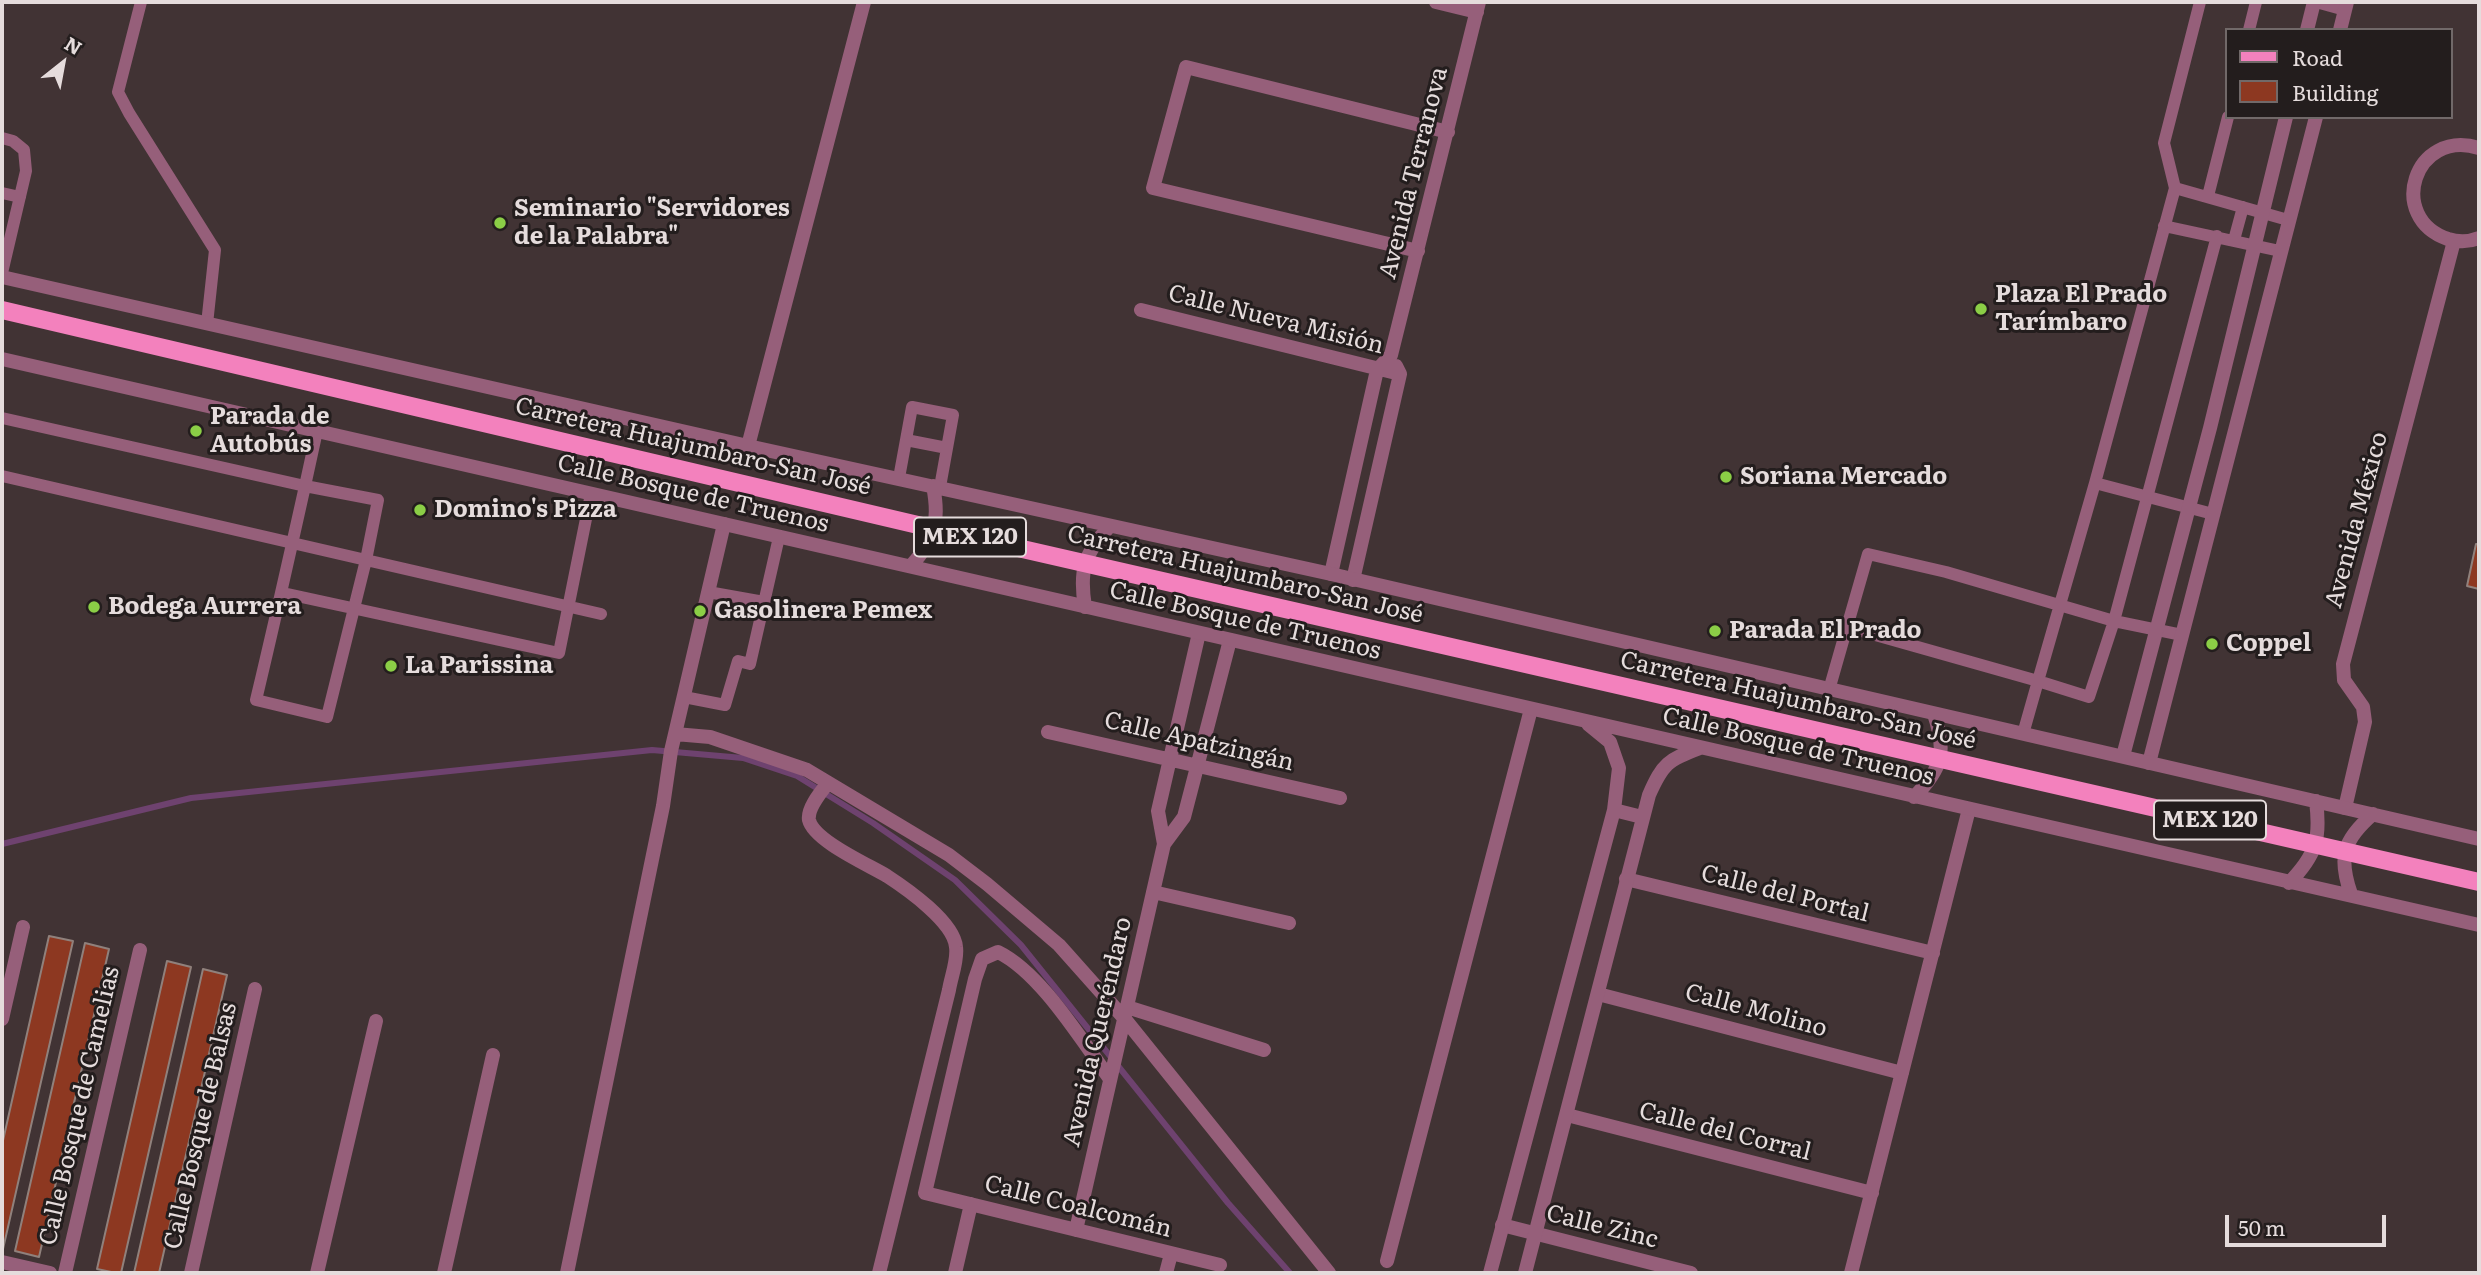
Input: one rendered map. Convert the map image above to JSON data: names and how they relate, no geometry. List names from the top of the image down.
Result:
{
  "streets": {
    "main road": ["Carretera Huajumbaro-San José", "MEX 120"],
    "street": [
      "Avenida Terranova",
      "Calle Nueva Misión",
      "Calle Bosque de Truenos",
      "Avenida México",
      "Calle Apatzingán",
      "Calle del Portal",
      "Calle Molino",
      "Avenida Queréndaro",
      "Calle Bosque de Camelias",
      "Calle Bosque de Balsas",
      "Calle del Corral",
      "Calle Coalcomán",
      "Calle Zinc"
    ]
  },
  "crossings": [
    ["Avenida Terranova", "Calle Nueva Misión"],
    ["Calle Bosque de Truenos", "Avenida Queréndaro"],
    ["Calle Apatzingán", "Avenida Queréndaro"],
    ["Avenida Queréndaro", "Calle Coalcomán"]
  ],
  "places": [
    "Seminario \"Servidores de la Palabra\"",
    "Plaza El Prado Tarímbaro",
    "Parada de Autobús",
    "Soriana Mercado",
    "Domino's Pizza",
    "Bodega Aurrera",
    "Gasolinera Pemex",
    "Parada El Prado",
    "Coppel",
    "La Parissina"
  ],
  "legend": ["Road", "Building"],
  "scale_bar": "50 m",
  "north": "top right"
}
